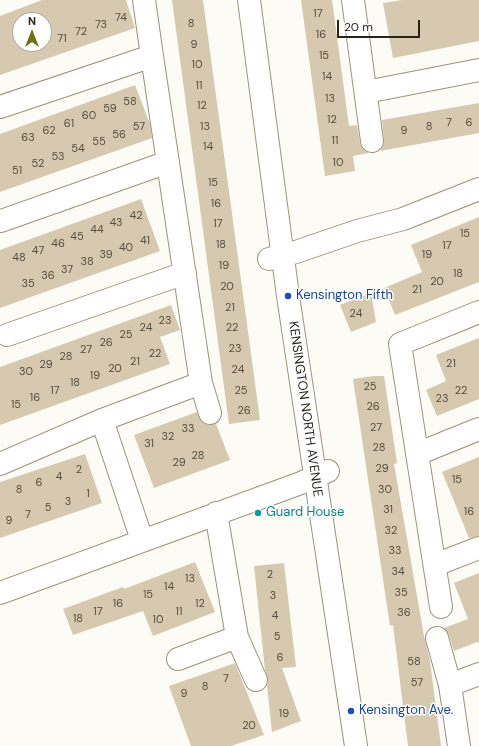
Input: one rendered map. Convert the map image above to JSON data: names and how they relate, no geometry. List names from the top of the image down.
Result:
{
  "streets": {
    "street": ["KENSINGTON NORTH AVENUE"]
  },
  "places": ["Kensington Fifth", "Guard House", "Kensington Ave."],
  "house_numbers": [
    "17",
    "74",
    "8",
    "73",
    "72",
    "16",
    "71",
    "9",
    "15",
    "10",
    "14",
    "11",
    "13",
    "58",
    "12",
    "59",
    "60",
    "12",
    "7",
    "6",
    "61",
    "57",
    "13",
    "8",
    "62",
    "9",
    "56",
    "63",
    "11",
    "55",
    "14",
    "54",
    "53",
    "10",
    "52",
    "51",
    "15",
    "16",
    "42",
    "43",
    "17",
    "44",
    "15",
    "45",
    "41",
    "46",
    "18",
    "17",
    "40",
    "47",
    "39",
    "19",
    "48",
    "38",
    "19",
    "37",
    "18",
    "36",
    "20",
    "35",
    "20",
    "21",
    "21",
    "24",
    "23",
    "24",
    "22",
    "25",
    "26",
    "23",
    "27",
    "22",
    "28",
    "21",
    "21",
    "29",
    "20",
    "24",
    "30",
    "19",
    "18",
    "25",
    "17",
    "25",
    "22",
    "16",
    "23",
    "15",
    "26",
    "26",
    "27",
    "33",
    "32",
    "31",
    "28",
    "28",
    "29",
    "29",
    "2",
    "4",
    "15",
    "6",
    "8",
    "30",
    "1",
    "3",
    "5",
    "31",
    "16",
    "7",
    "9",
    "32",
    "33",
    "34",
    "2",
    "13",
    "14",
    "35",
    "15",
    "3",
    "16",
    "12",
    "17",
    "11",
    "36",
    "4",
    "18",
    "10",
    "5",
    "6",
    "58",
    "7",
    "57",
    "8",
    "9",
    "19",
    "20"
  ],
  "scale_bar": "20 m",
  "north": "top"
}
